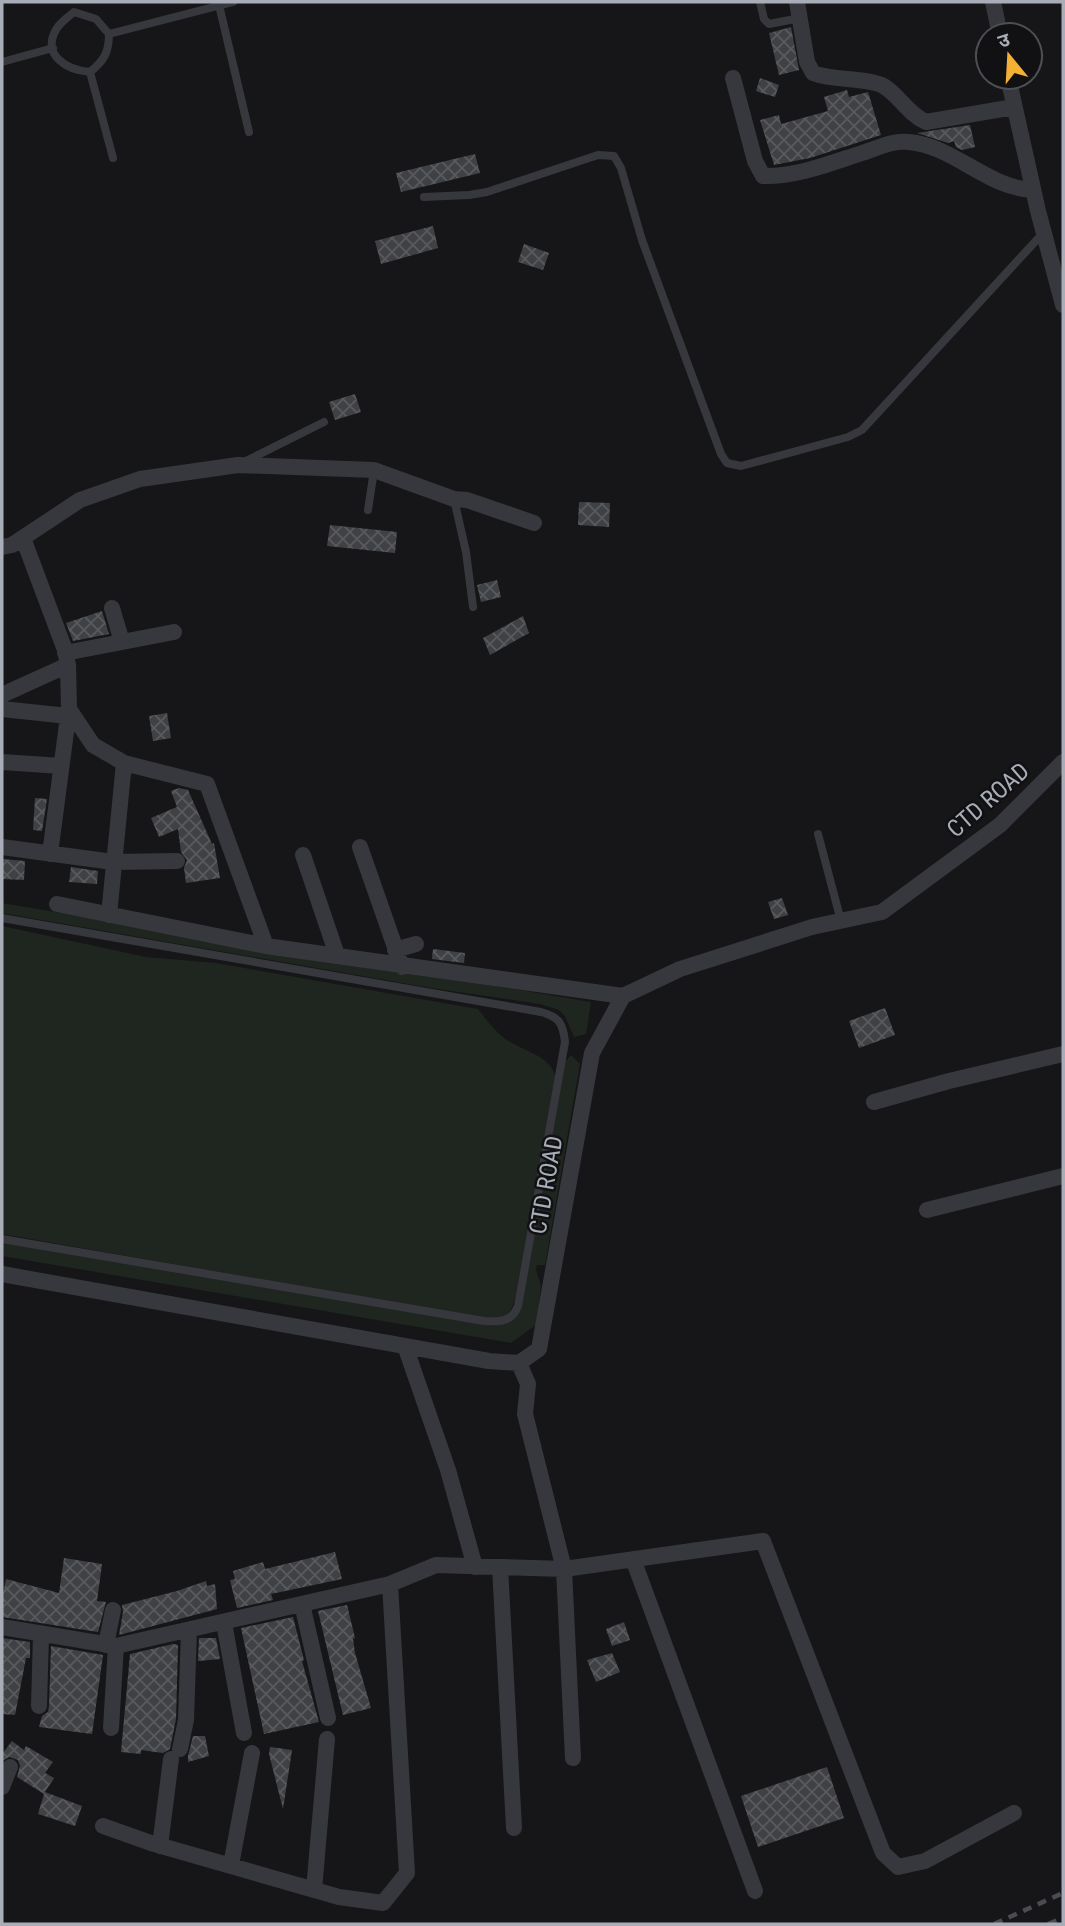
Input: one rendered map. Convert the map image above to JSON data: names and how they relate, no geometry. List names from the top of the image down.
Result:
{
  "streets": {
    "street": ["CTD ROAD"]
  },
  "north": "top"
}
